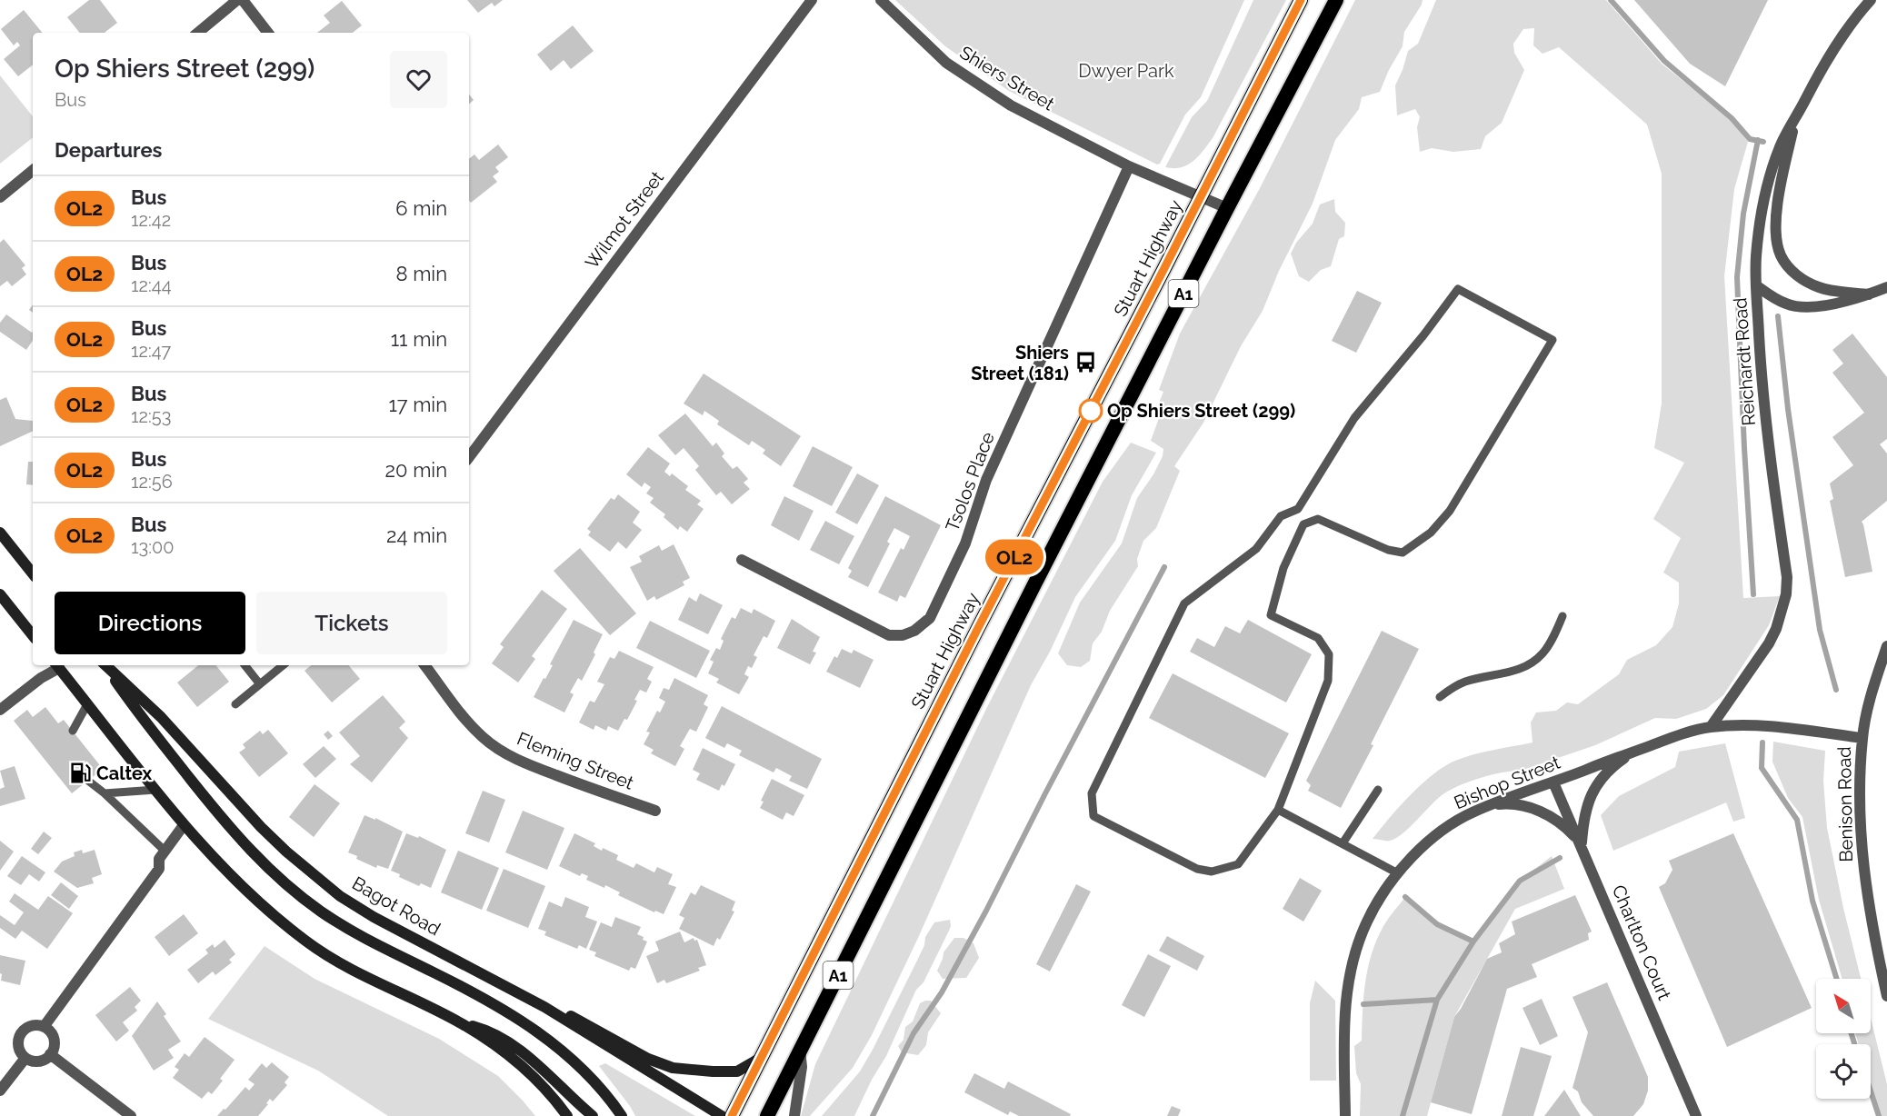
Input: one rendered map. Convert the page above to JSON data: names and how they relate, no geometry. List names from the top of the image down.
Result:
{
  "streets": {
    "highway": ["Stuart Highway", "A1"],
    "main road": ["Bagot Road"],
    "street": [
      "Shiers Street",
      "Wilmot Street",
      "Reichardt Road",
      "Tsolos Place",
      "Fleming Street",
      "Bishop Street",
      "Benison Road",
      "Charlton Court"
    ]
  },
  "crossings": [
    ["Shiers Street", "Stuart Highway"],
    ["Shiers Street", "A1"],
    ["Shiers Street", "Tsolos Place"],
    ["Reichardt Road", "Bishop Street"],
    ["Bishop Street", "Benison Road"],
    ["Bishop Street", "Charlton Court"]
  ],
  "parks": ["Dwyer Park"],
  "places": {
    "bus stop": ["Shiers Street (181)"],
    "other": ["Op Shiers Street (299)"],
    "fuel station": ["Caltex"]
  },
  "lines": ["bus line OL2"],
  "north": "top left",
  "page": {
    "on_map": "OL2",
    "heading": [
      ["Op Shiers Street (299)", "Bus"],
      "Departures"
    ],
    "list": [
      {
        "mark": "OL2",
        "name": "Bus",
        "note": "12:42",
        "value": "6 min"
      },
      {
        "mark": "OL2",
        "name": "Bus",
        "note": "12:44",
        "value": "8 min"
      },
      {
        "mark": "OL2",
        "name": "Bus",
        "note": "12:47",
        "value": "11 min"
      },
      {
        "mark": "OL2",
        "name": "Bus",
        "note": "12:53",
        "value": "17 min"
      },
      {
        "mark": "OL2",
        "name": "Bus",
        "note": "12:56",
        "value": "20 min"
      },
      {
        "mark": "OL2",
        "name": "Bus",
        "note": "13:00",
        "value": "24 min"
      }
    ],
    "buttons": ["Directions", "Tickets"]
  }
}
